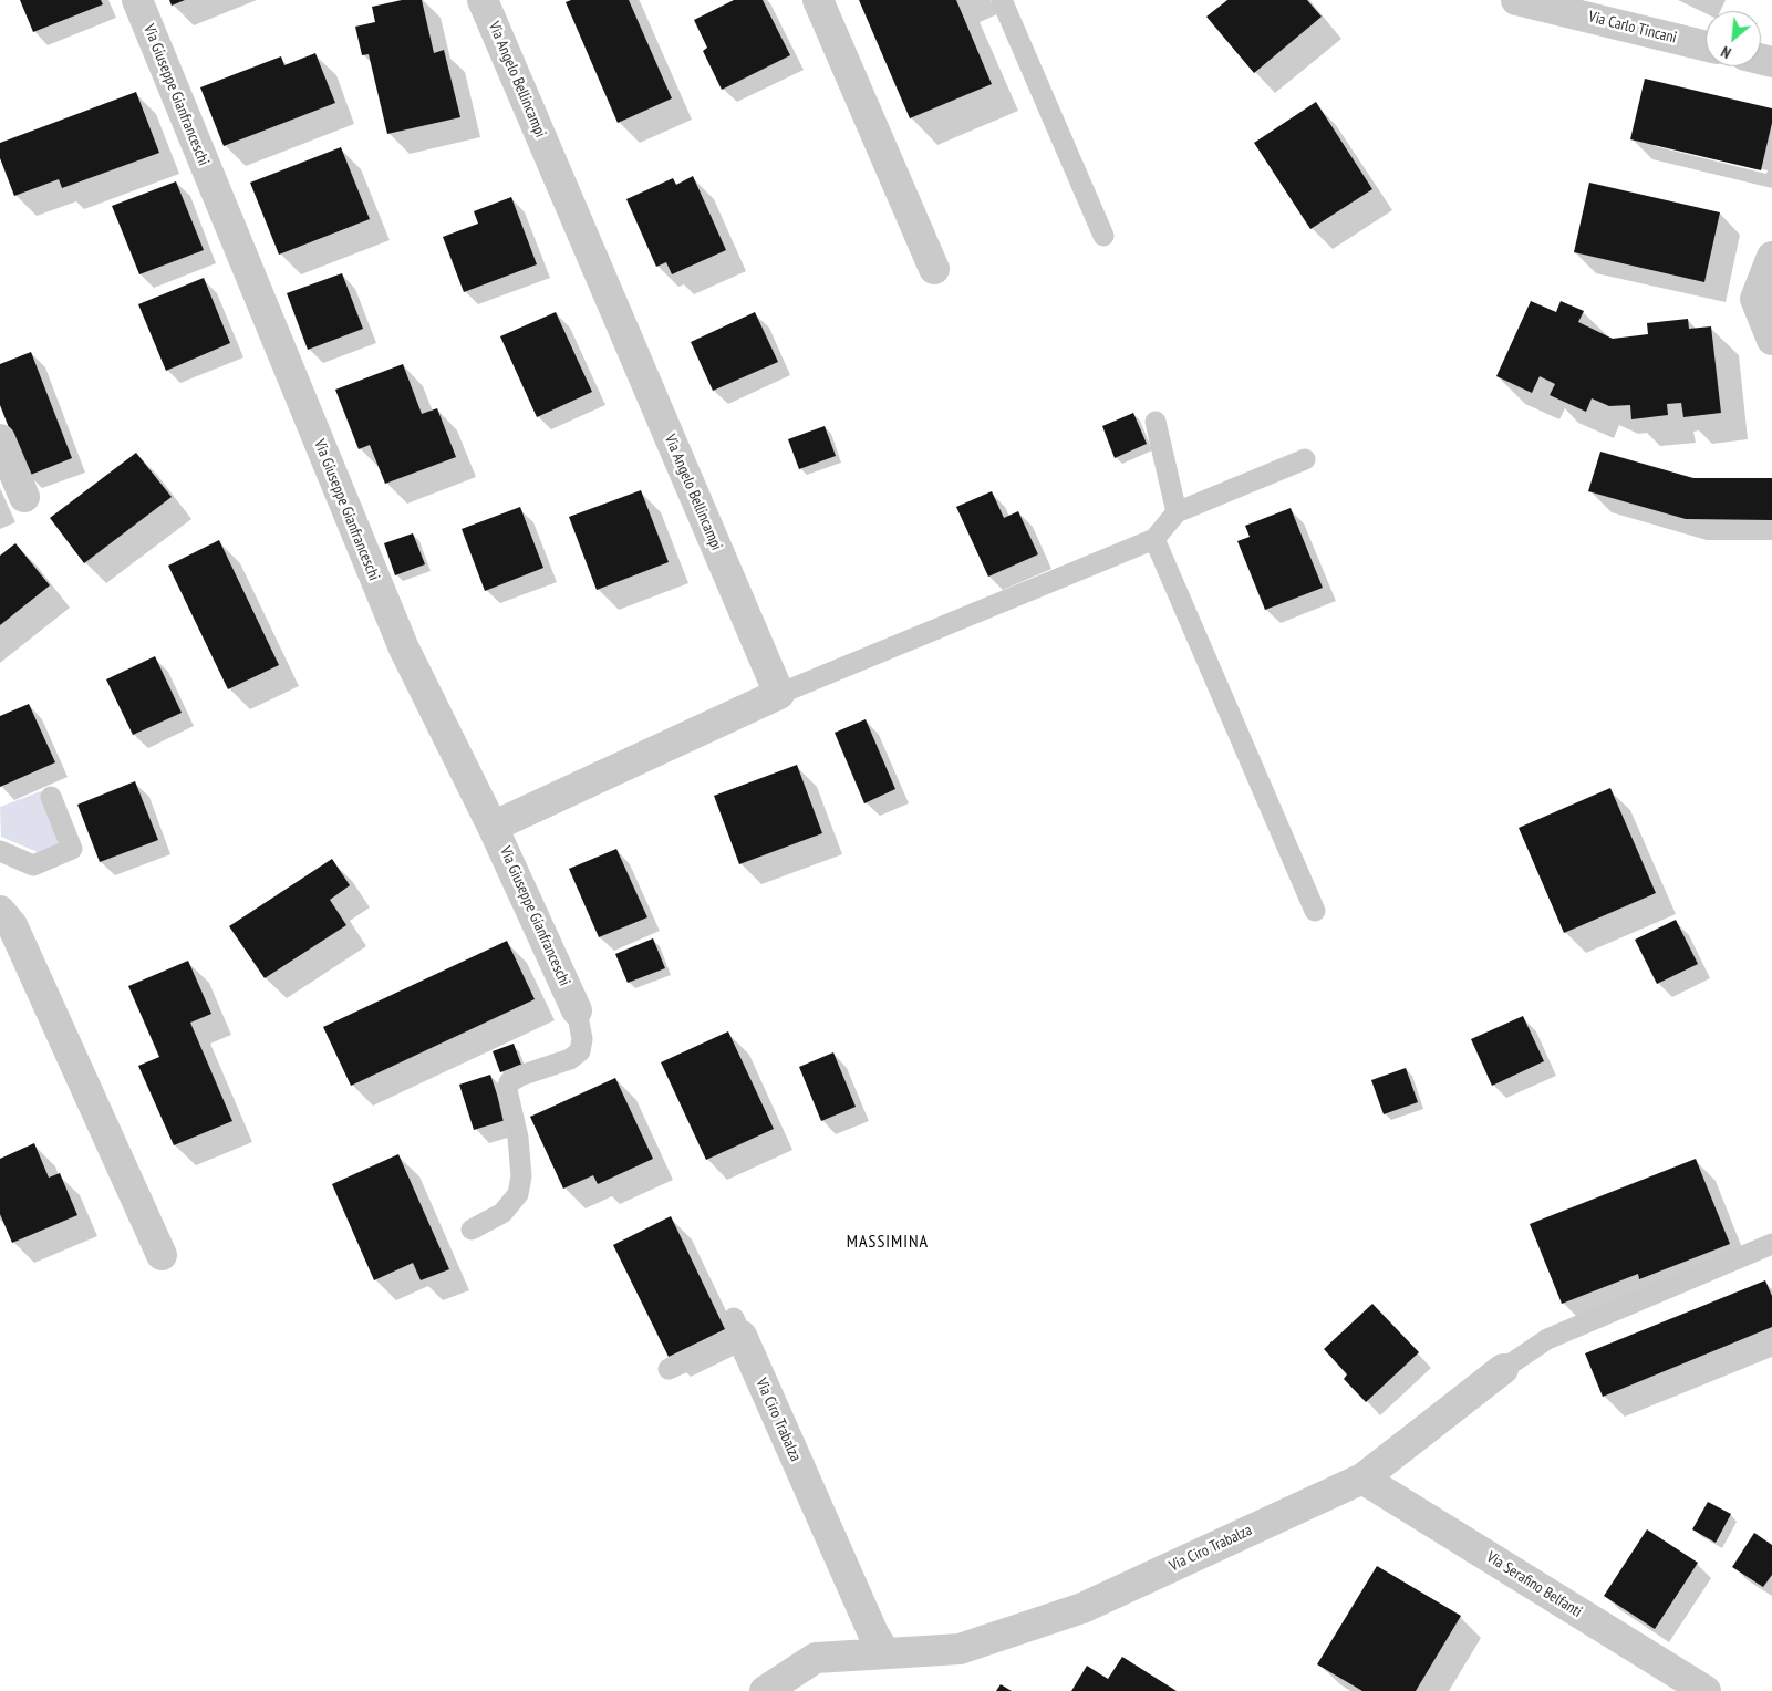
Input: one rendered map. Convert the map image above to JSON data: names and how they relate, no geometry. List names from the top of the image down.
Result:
{
  "streets": {
    "street": [
      "Via Carlo Tincani",
      "Via Angelo Bellincampi",
      "Via Giuseppe Gianfranceschi",
      "Via Ciro Trabalza",
      "Via Serafino Belfanti"
    ]
  },
  "crossings": [
    ["Via Ciro Trabalza", "Via Serafino Belfanti"]
  ],
  "districts": ["MASSIMINA"],
  "north": "bottom left"
}
